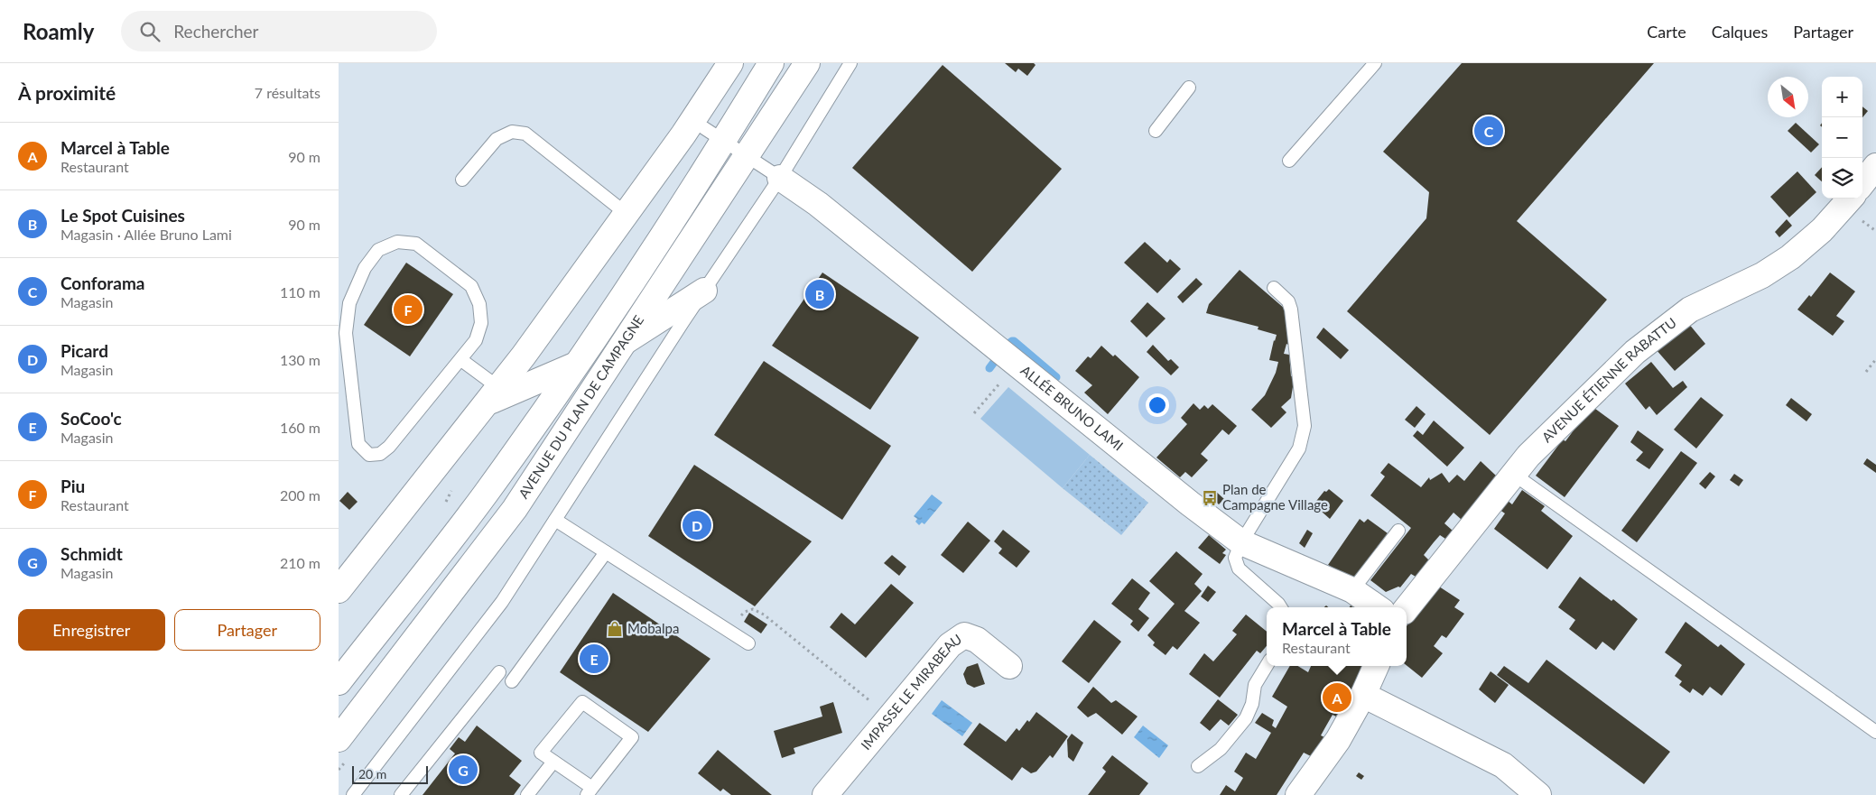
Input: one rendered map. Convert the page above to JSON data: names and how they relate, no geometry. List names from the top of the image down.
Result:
{
  "streets": {
    "street": [
      "AVENUE ÉTIENNE RABATTU",
      "AVENUE DU PLAN DE CAMPAGNE",
      "ALLÉE BRUNO LAMI",
      "IMPASSE LE MIRABEAU"
    ]
  },
  "places": {
    "bus stop": ["Plan de Campagne Village"],
    "shop": ["Mobalpa"]
  },
  "scale_bar": "20 m",
  "north": "bottom right",
  "page": {
    "header": "Roamly",
    "search": "Rechercher",
    "nav": ["Carte", "Calques", "Partager"],
    "heading": ["À proximité", "7 résultats"],
    "map_buttons": ["+", "−"],
    "pins": [
      "C",
      "B",
      "F",
      "D",
      "E",
      "A",
      "G"
    ],
    "list": [
      {
        "mark": "A",
        "name": "Marcel à Table",
        "note": "Restaurant",
        "value": "90 m"
      },
      {
        "mark": "B",
        "name": "Le Spot Cuisines",
        "note": "Magasin · Allée Bruno Lami",
        "value": "90 m"
      },
      {
        "mark": "C",
        "name": "Conforama",
        "note": "Magasin",
        "value": "110 m"
      },
      {
        "mark": "D",
        "name": "Picard",
        "note": "Magasin",
        "value": "130 m"
      },
      {
        "mark": "E",
        "name": "SoCoo'c",
        "note": "Magasin",
        "value": "160 m"
      },
      {
        "mark": "F",
        "name": "Piu",
        "note": "Restaurant",
        "value": "200 m"
      },
      {
        "mark": "G",
        "name": "Schmidt",
        "note": "Magasin",
        "value": "210 m"
      }
    ],
    "buttons": ["Enregistrer", "Partager"],
    "popup": ["Marcel à Table", "Restaurant"],
    "scale": "20 m"
  }
}
